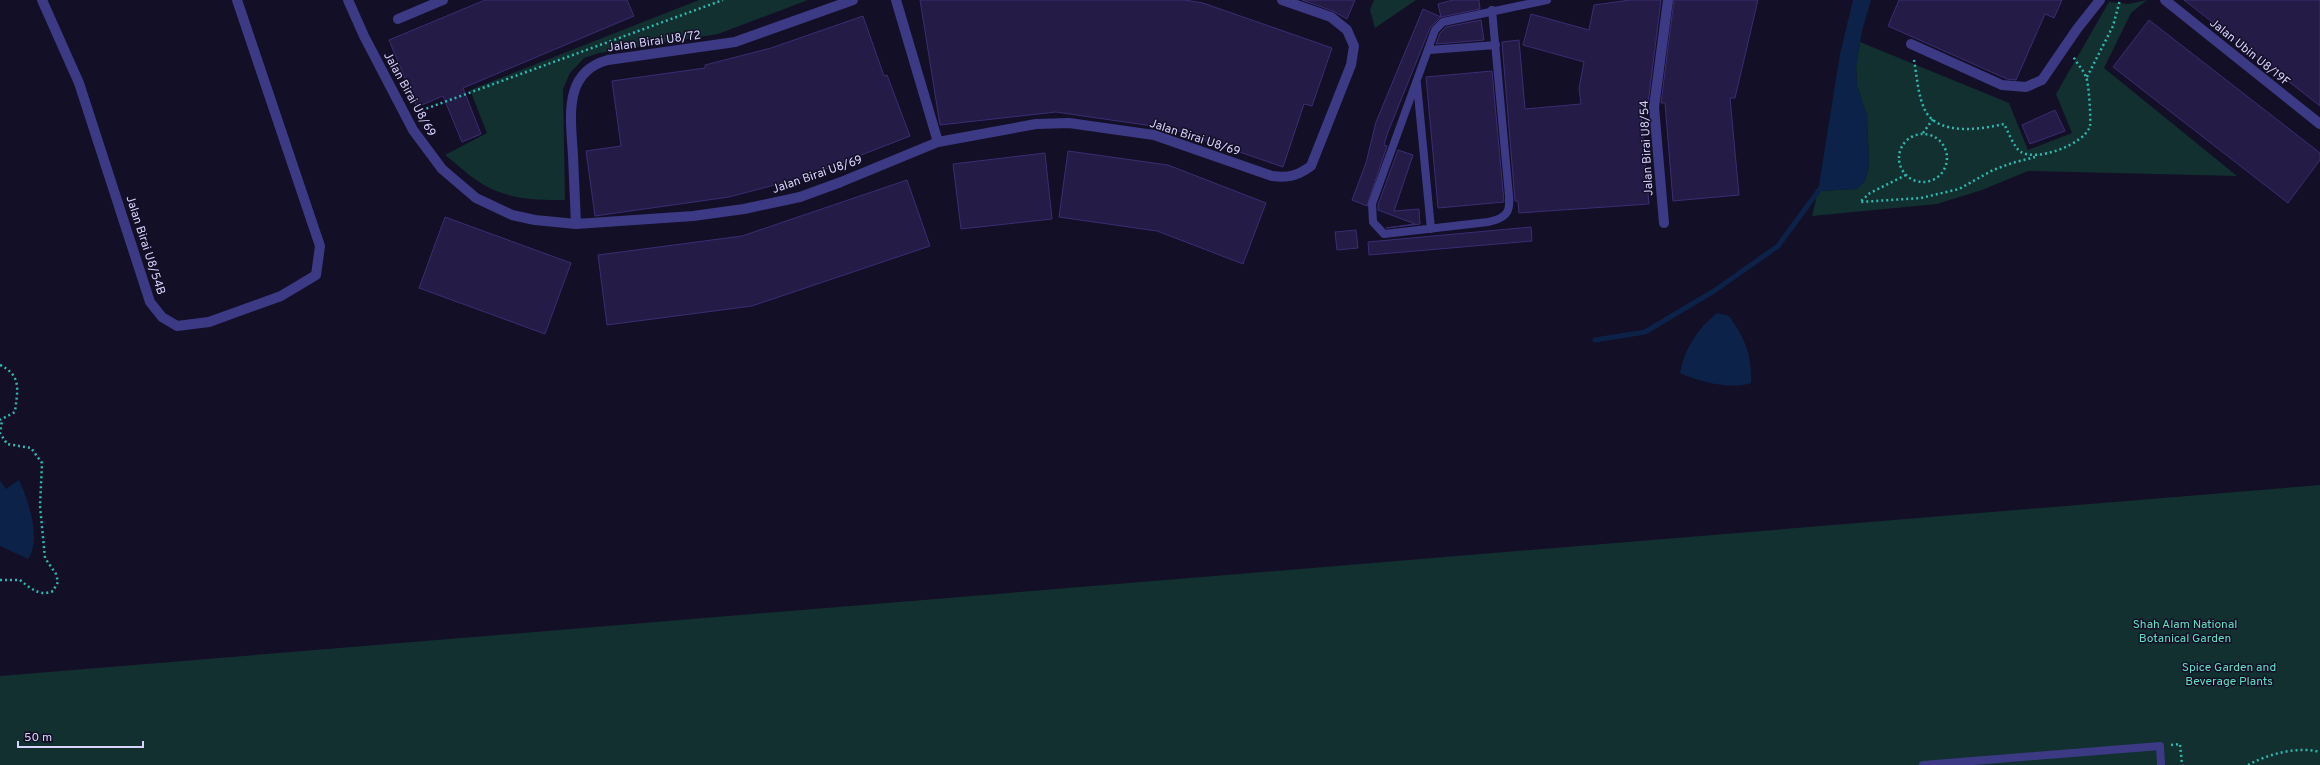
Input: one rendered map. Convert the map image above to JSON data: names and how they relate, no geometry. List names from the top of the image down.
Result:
{
  "streets": {
    "street": [
      "Jalan Birai U8/72",
      "Jalan Ubin U8/19F",
      "Jalan Birai U8/69",
      "Jalan Birai U8/54",
      "Jalan Birai U8/54B"
    ]
  },
  "crossings": [
    ["Jalan Birai U8/72", "Jalan Birai U8/69"]
  ],
  "parks": ["Shah Alam National Botanical Garden", "Spice Garden and Beverage Plants"],
  "scale_bar": "50 m"
}
